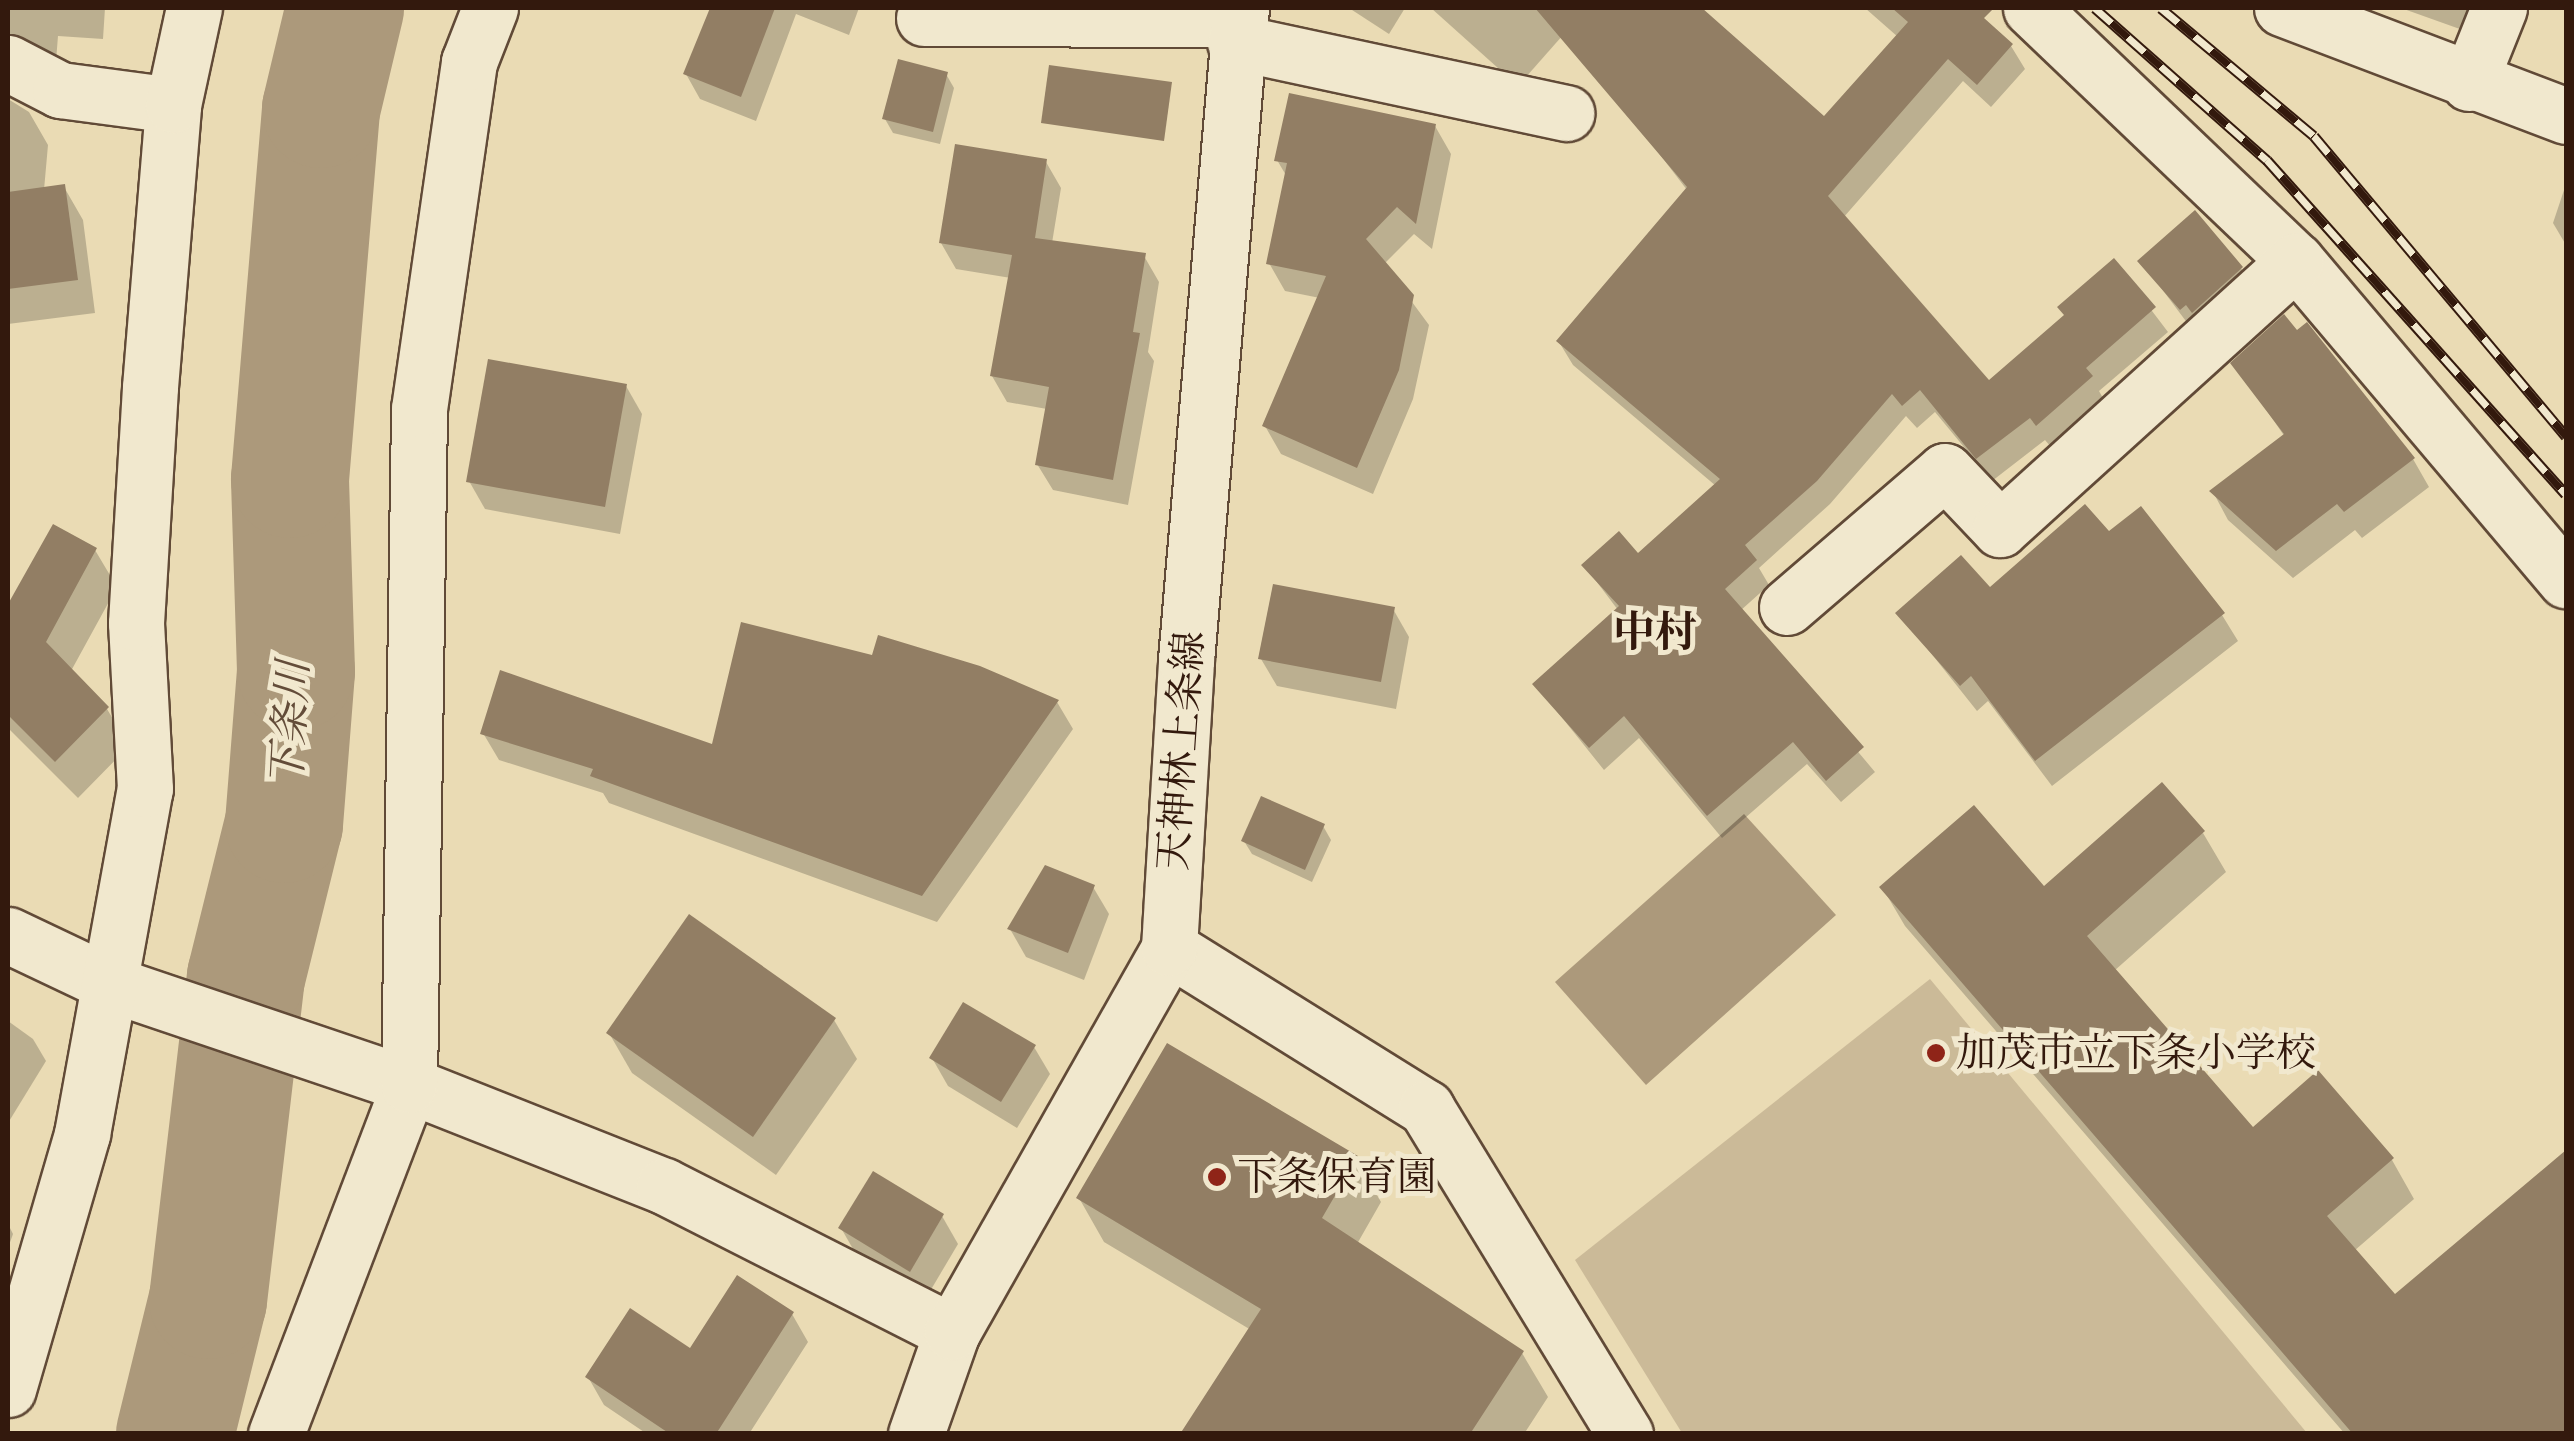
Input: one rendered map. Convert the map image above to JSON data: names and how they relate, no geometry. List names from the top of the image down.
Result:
{
  "streets": {
    "street": ["天神林上条線"]
  },
  "districts": ["中村"],
  "water": ["下条川"],
  "places": ["加茂市立下条小学校", "下条保育園"]
}
